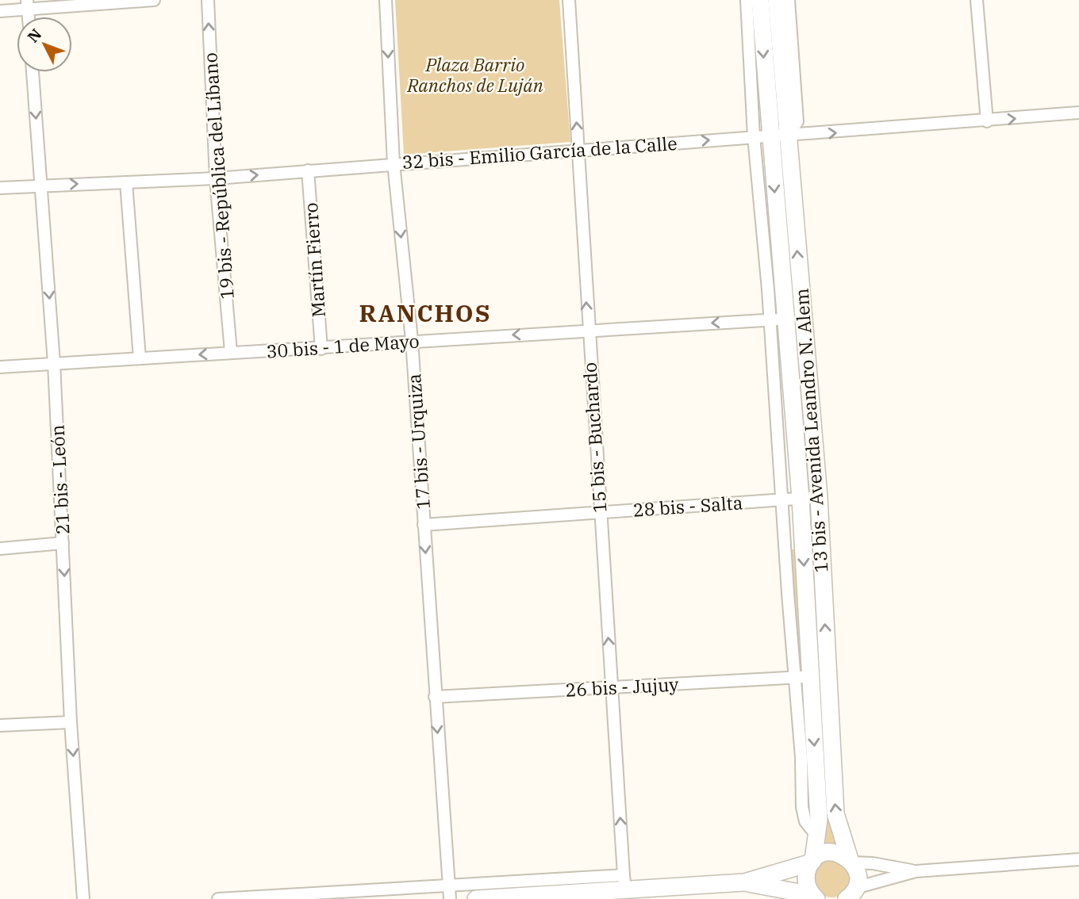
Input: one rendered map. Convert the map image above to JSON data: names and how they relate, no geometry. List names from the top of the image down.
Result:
{
  "streets": {
    "main road": ["13 bis - Avenida Leandro N. Alem"],
    "street": [
      "32 bis - Emilio García de la Calle",
      "19 bis - República del Líbano",
      "Martín Fierro",
      "30 bis - 1 de Mayo",
      "15 bis - Buchardo",
      "17 bis - Urquiza",
      "21 bis - León",
      "28 bis - Salta",
      "26 bis - Jujuy"
    ]
  },
  "crossings": [
    ["32 bis - Emilio García de la Calle", "19 bis - República del Líbano"],
    ["32 bis - Emilio García de la Calle", "Martín Fierro"],
    ["32 bis - Emilio García de la Calle", "13 bis - Avenida Leandro N. Alem"],
    ["32 bis - Emilio García de la Calle", "15 bis - Buchardo"],
    ["32 bis - Emilio García de la Calle", "17 bis - Urquiza"],
    ["32 bis - Emilio García de la Calle", "21 bis - León"],
    ["19 bis - República del Líbano", "30 bis - 1 de Mayo"],
    ["Martín Fierro", "30 bis - 1 de Mayo"],
    ["30 bis - 1 de Mayo", "13 bis - Avenida Leandro N. Alem"],
    ["30 bis - 1 de Mayo", "15 bis - Buchardo"],
    ["30 bis - 1 de Mayo", "17 bis - Urquiza"],
    ["30 bis - 1 de Mayo", "21 bis - León"],
    ["13 bis - Avenida Leandro N. Alem", "28 bis - Salta"],
    ["13 bis - Avenida Leandro N. Alem", "26 bis - Jujuy"],
    ["15 bis - Buchardo", "28 bis - Salta"],
    ["15 bis - Buchardo", "26 bis - Jujuy"],
    ["17 bis - Urquiza", "28 bis - Salta"],
    ["17 bis - Urquiza", "26 bis - Jujuy"]
  ],
  "one_way": [
    "32 bis - Emilio García de la Calle",
    "19 bis - República del Líbano",
    "30 bis - 1 de Mayo",
    "15 bis - Buchardo",
    "17 bis - Urquiza",
    "21 bis - León"
  ],
  "districts": ["RANCHOS"],
  "parks": ["Plaza Barrio Ranchos de Luján"],
  "north": "top left"
}
